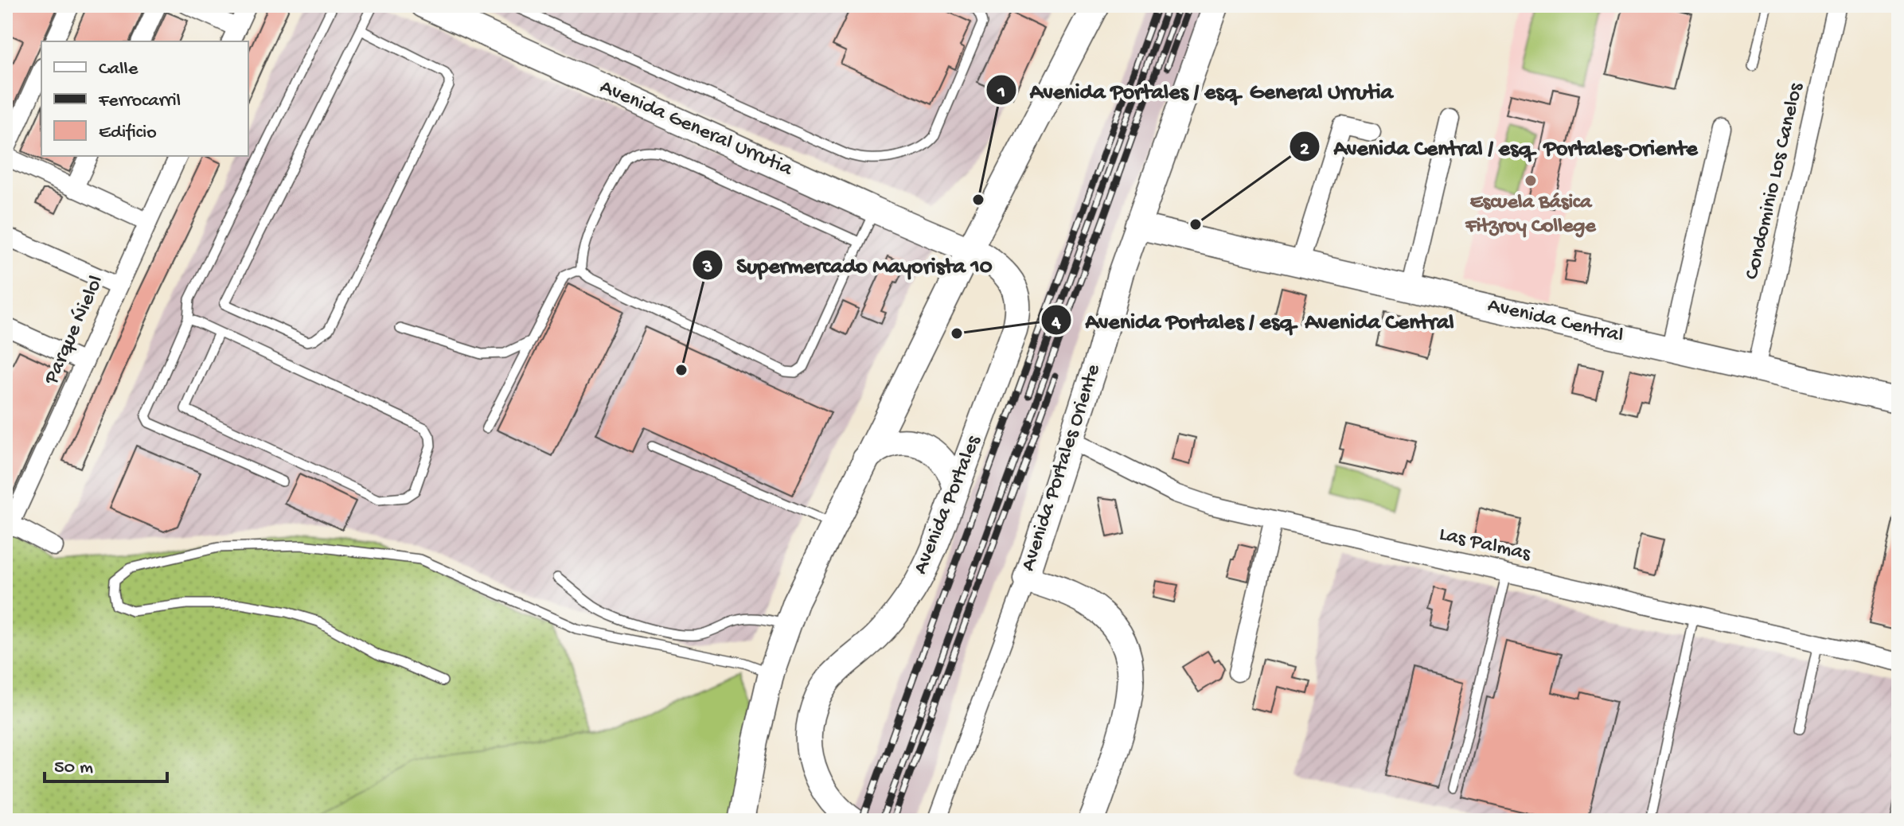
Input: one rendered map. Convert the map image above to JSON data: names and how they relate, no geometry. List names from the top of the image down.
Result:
{
  "streets": {
    "street": [
      "Avenida General Urrutia",
      "Condominio Los Canelos",
      "Avenida Central",
      "Parque Ńielol",
      "Avenida Portales Oriente",
      "Avenida Portales",
      "Las Palmas"
    ]
  },
  "crossings": [
    ["Avenida General Urrutia", "Avenida Portales"],
    ["Condominio Los Canelos", "Avenida Central"],
    ["Avenida Central", "Avenida Portales Oriente"],
    ["Avenida Portales Oriente", "Las Palmas"]
  ],
  "places": [
    "Escuela Básica Fitzroy College",
    "Avenida Portales / esq. General Urrutia",
    "Avenida Central / esq. Portales-Oriente",
    "Avenida Portales / esq. Avenida Central",
    "Supermercado Mayorista 10"
  ],
  "legend": ["Calle", "Ferrocarril", "Edificio"],
  "scale_bar": "50 m"
}
